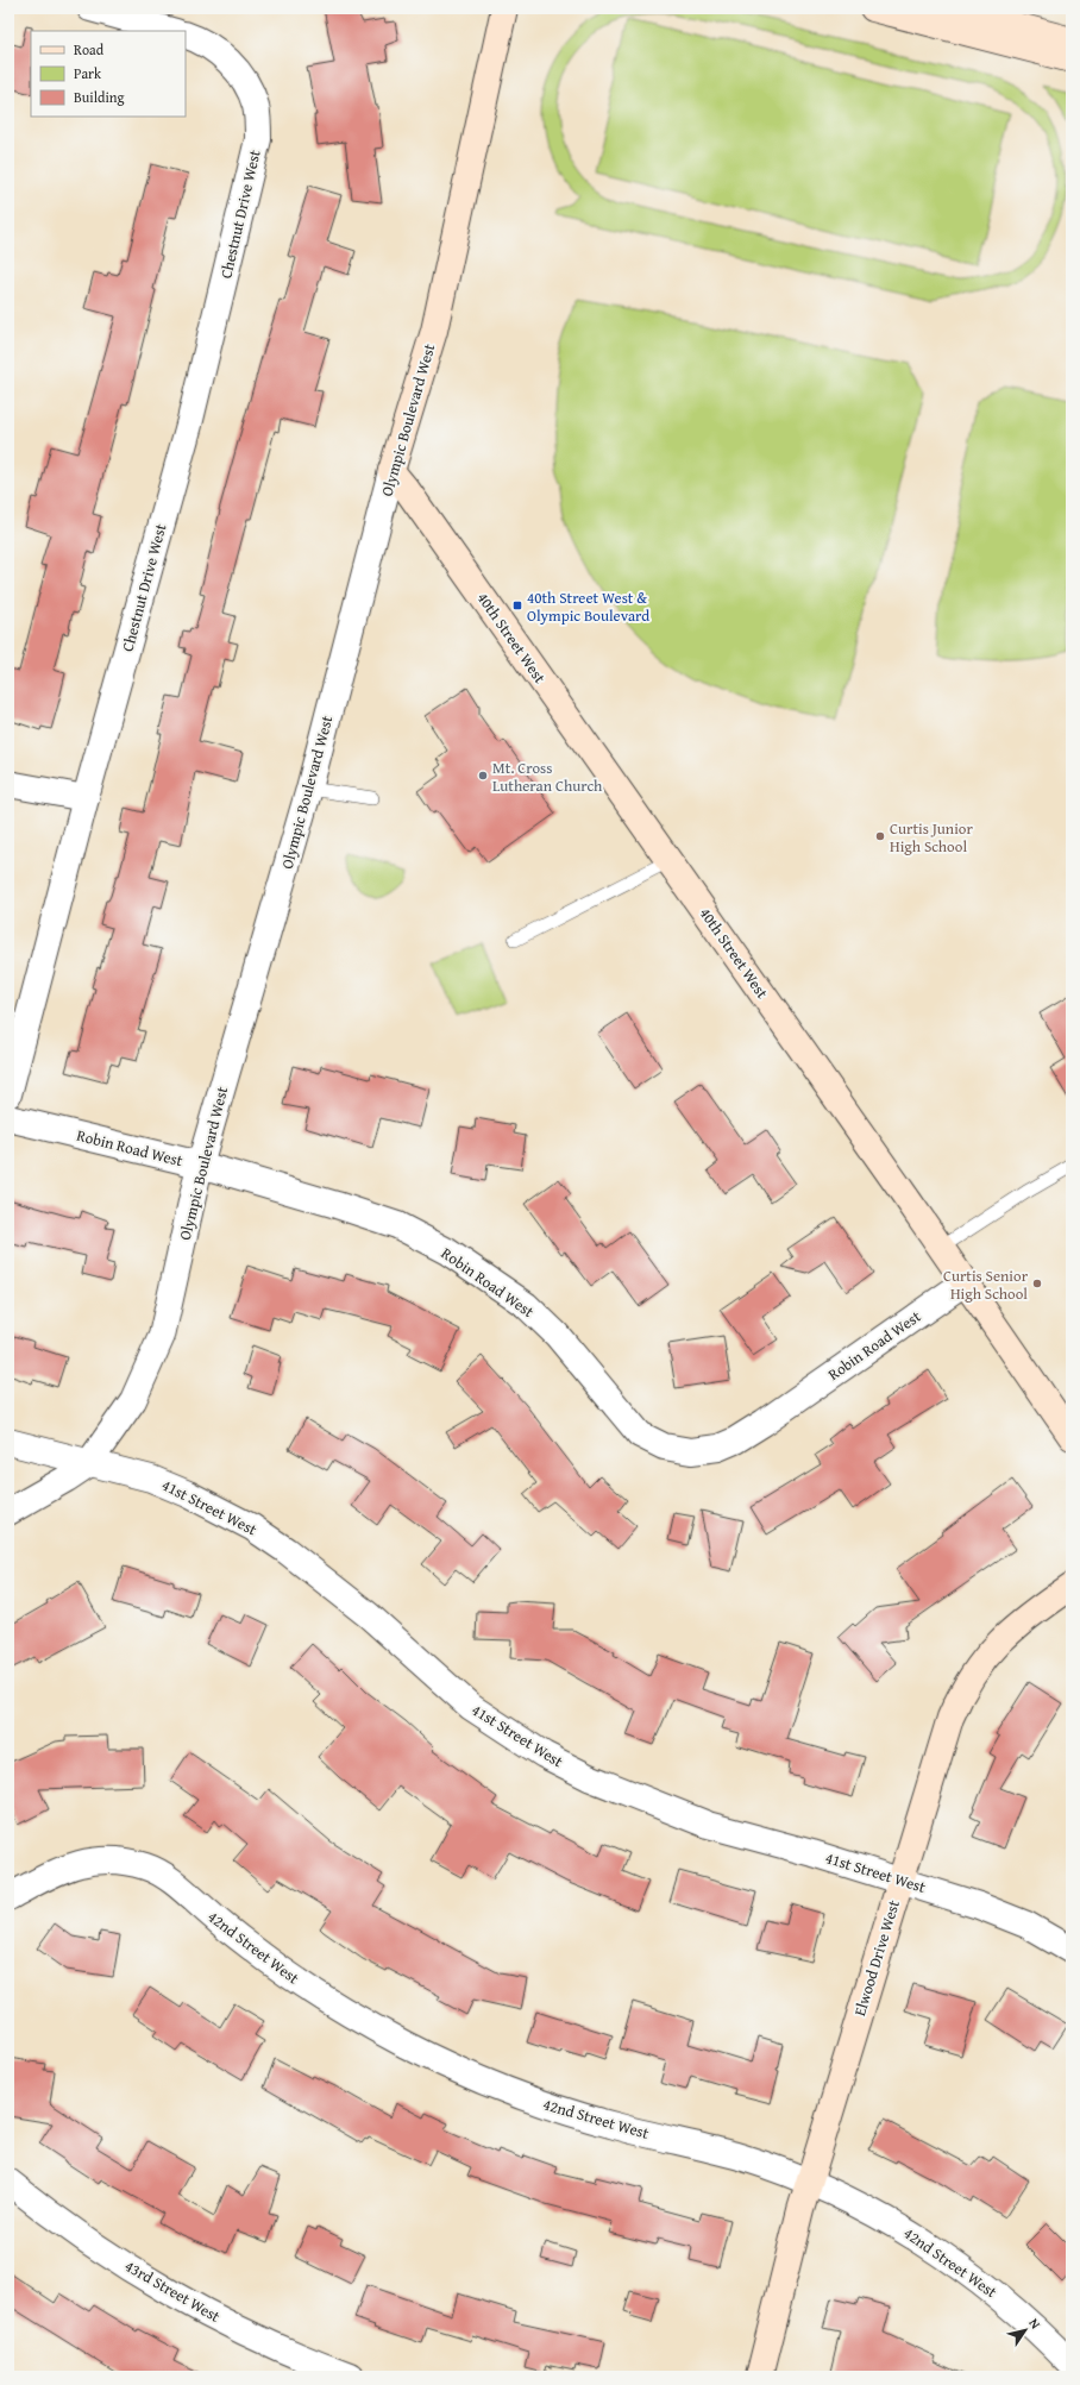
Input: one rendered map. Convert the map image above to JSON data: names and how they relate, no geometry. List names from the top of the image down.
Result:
{
  "streets": {
    "street": [
      "Chestnut Drive West",
      "Olympic Boulevard West",
      "40th Street West",
      "Robin Road West",
      "41st Street West",
      "42nd Street West",
      "Elwood Drive West",
      "43rd Street West"
    ]
  },
  "crossings": [
    ["Olympic Boulevard West", "40th Street West"],
    ["Olympic Boulevard West", "Robin Road West"],
    ["Olympic Boulevard West", "41st Street West"],
    ["40th Street West", "Robin Road West"],
    ["41st Street West", "Elwood Drive West"],
    ["42nd Street West", "Elwood Drive West"]
  ],
  "places": {
    "transit": ["40th Street West & Olympic Boulevard"],
    "other": ["Mt. Cross Lutheran Church", "Curtis Junior High School", "Curtis Senior High School"]
  },
  "legend": ["Road", "Park", "Building"],
  "north": "top right"
}
